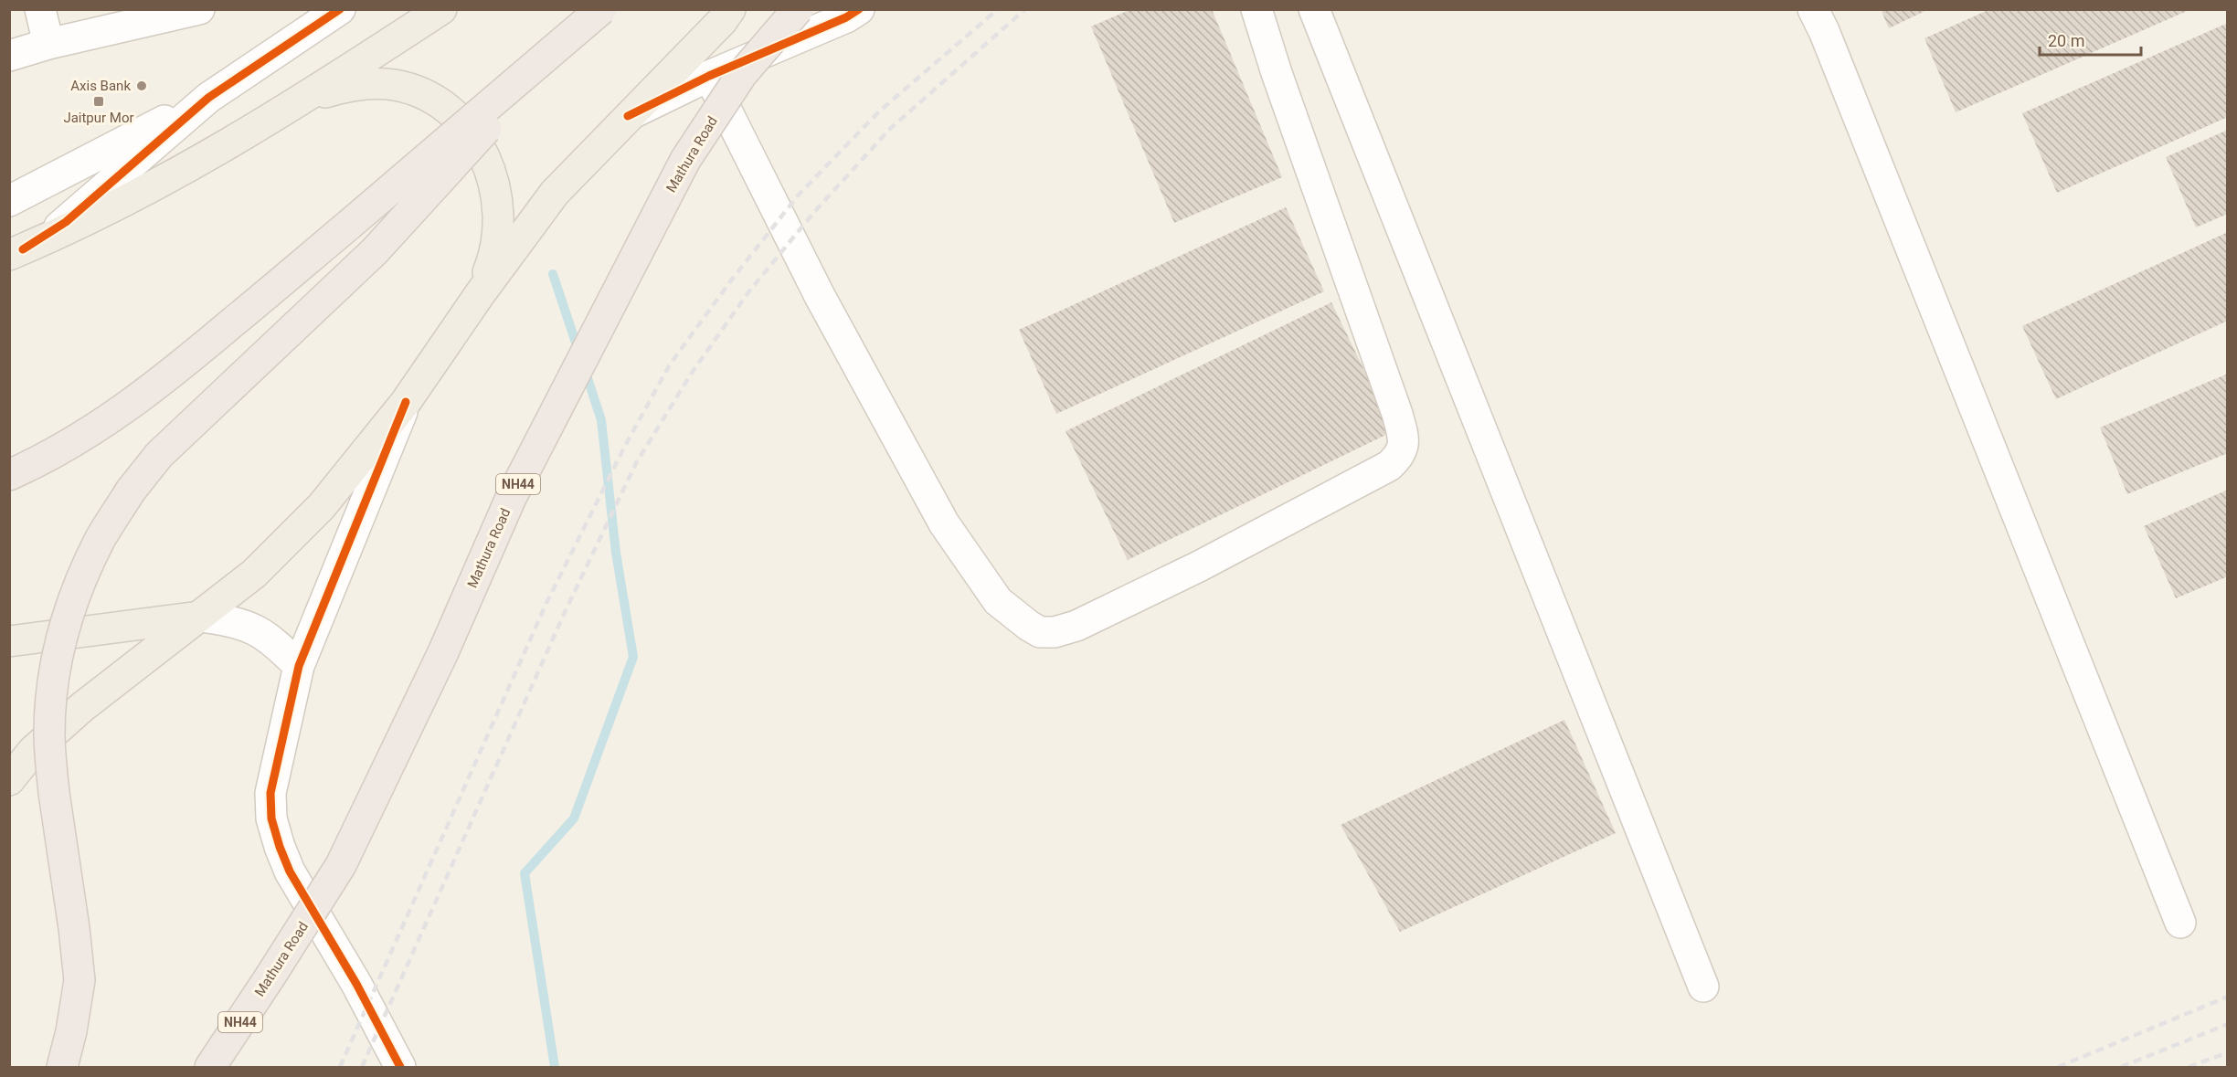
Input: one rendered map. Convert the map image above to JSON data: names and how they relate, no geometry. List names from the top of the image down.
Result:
{
  "streets": {
    "highway": ["Mathura Road", "NH44"]
  },
  "places": {
    "other": ["Axis Bank"],
    "transit": ["Jaitpur Mor"]
  },
  "scale_bar": "20 m"
}
